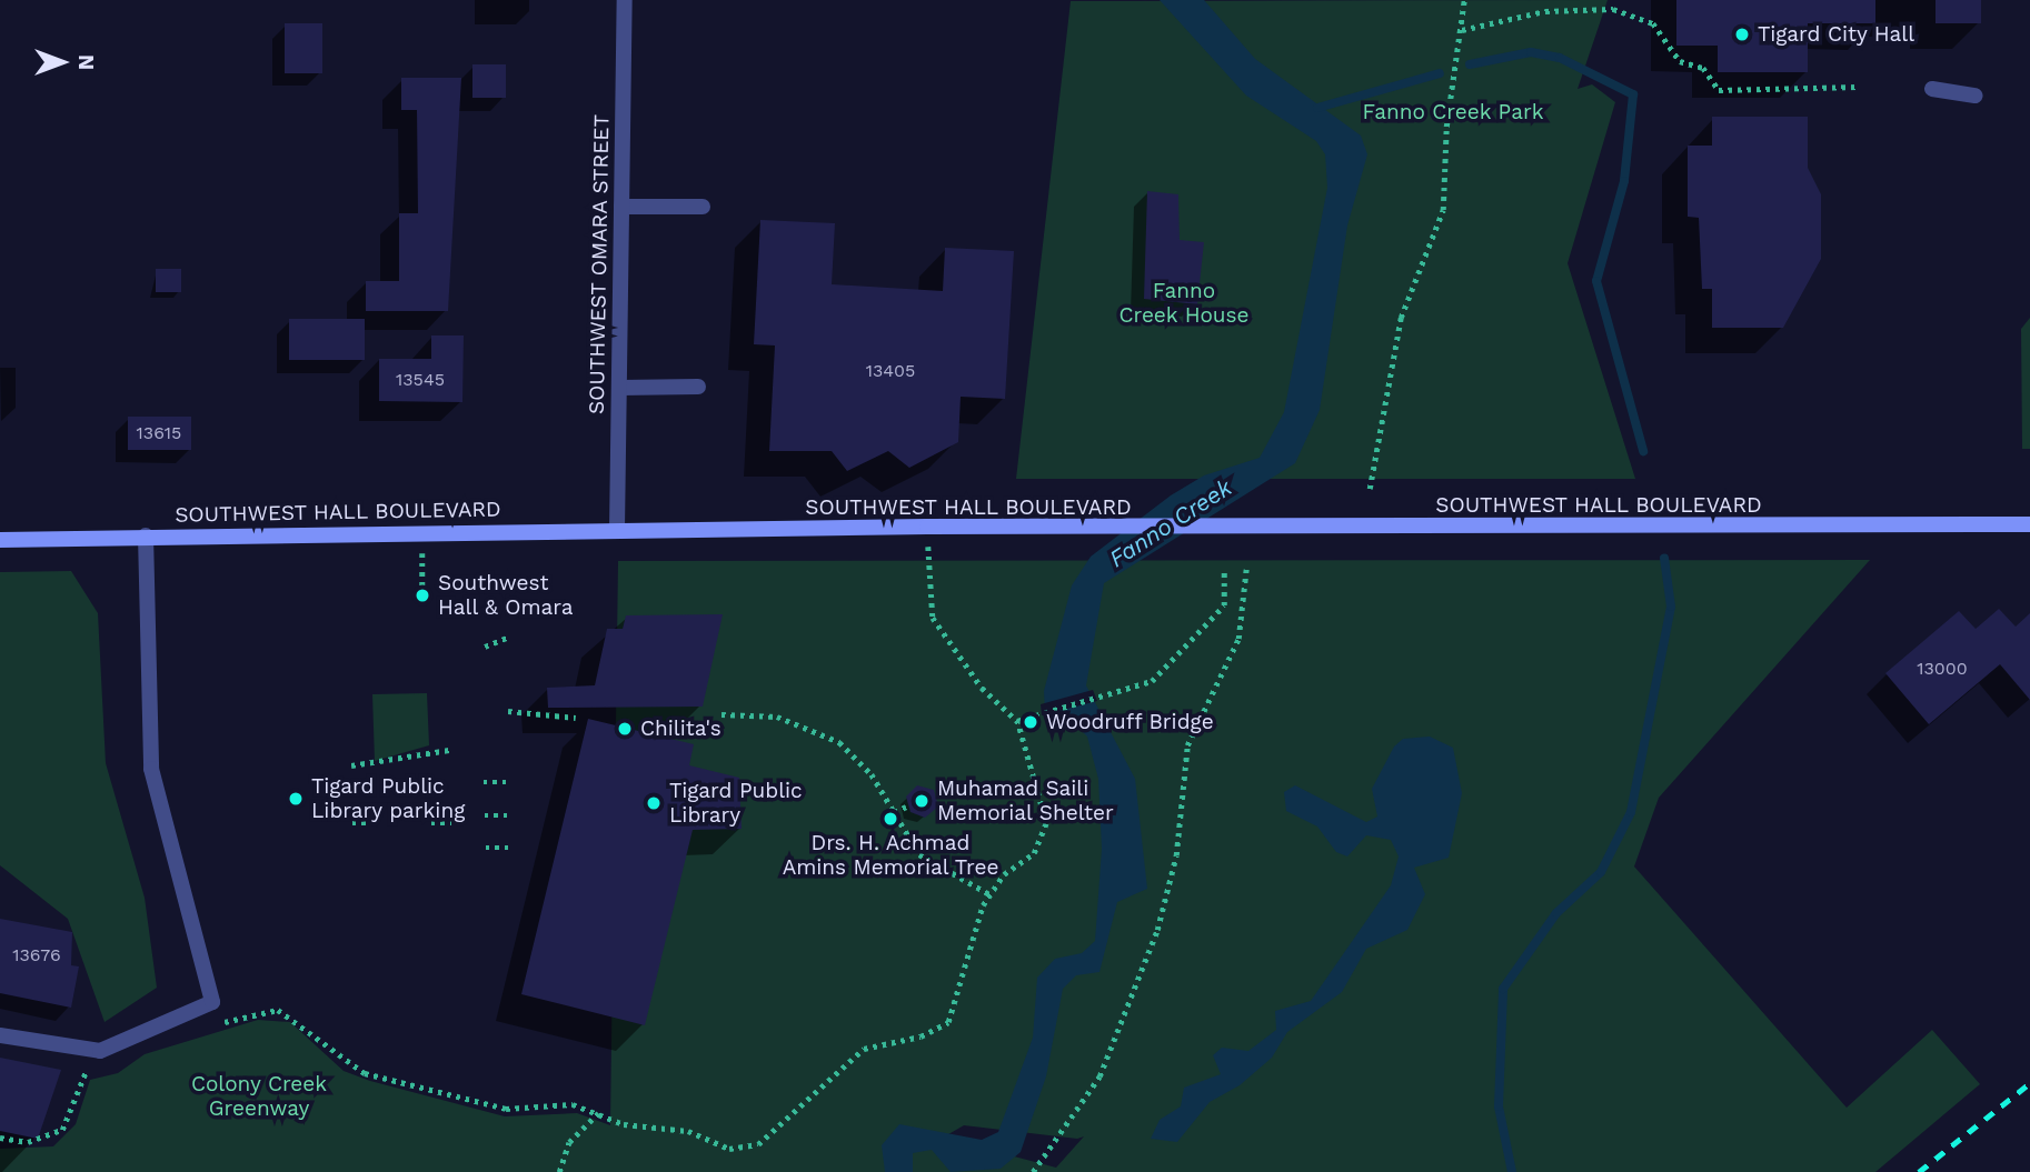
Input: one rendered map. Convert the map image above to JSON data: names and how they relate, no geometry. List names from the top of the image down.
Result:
{
  "streets": {
    "main road": ["SOUTHWEST HALL BOULEVARD"],
    "street": ["SOUTHWEST OMARA STREET"]
  },
  "crossings": [
    ["SOUTHWEST OMARA STREET", "SOUTHWEST HALL BOULEVARD"]
  ],
  "water": ["Fanno Creek"],
  "parks": ["Fanno Creek Park", "Fanno Creek House", "Colony Creek Greenway"],
  "places": [
    "Tigard City Hall",
    "Southwest Hall & Omara",
    "Woodruff Bridge",
    "Chilita's",
    "Tigard Public Library parking",
    "Muhamad Saili Memorial Shelter",
    "Tigard Public Library",
    "Drs. H. Achmad Amins Memorial Tree"
  ],
  "house_numbers": [
    "13405",
    "13545",
    "13615",
    "13000",
    "13676"
  ],
  "north": "right"
}
